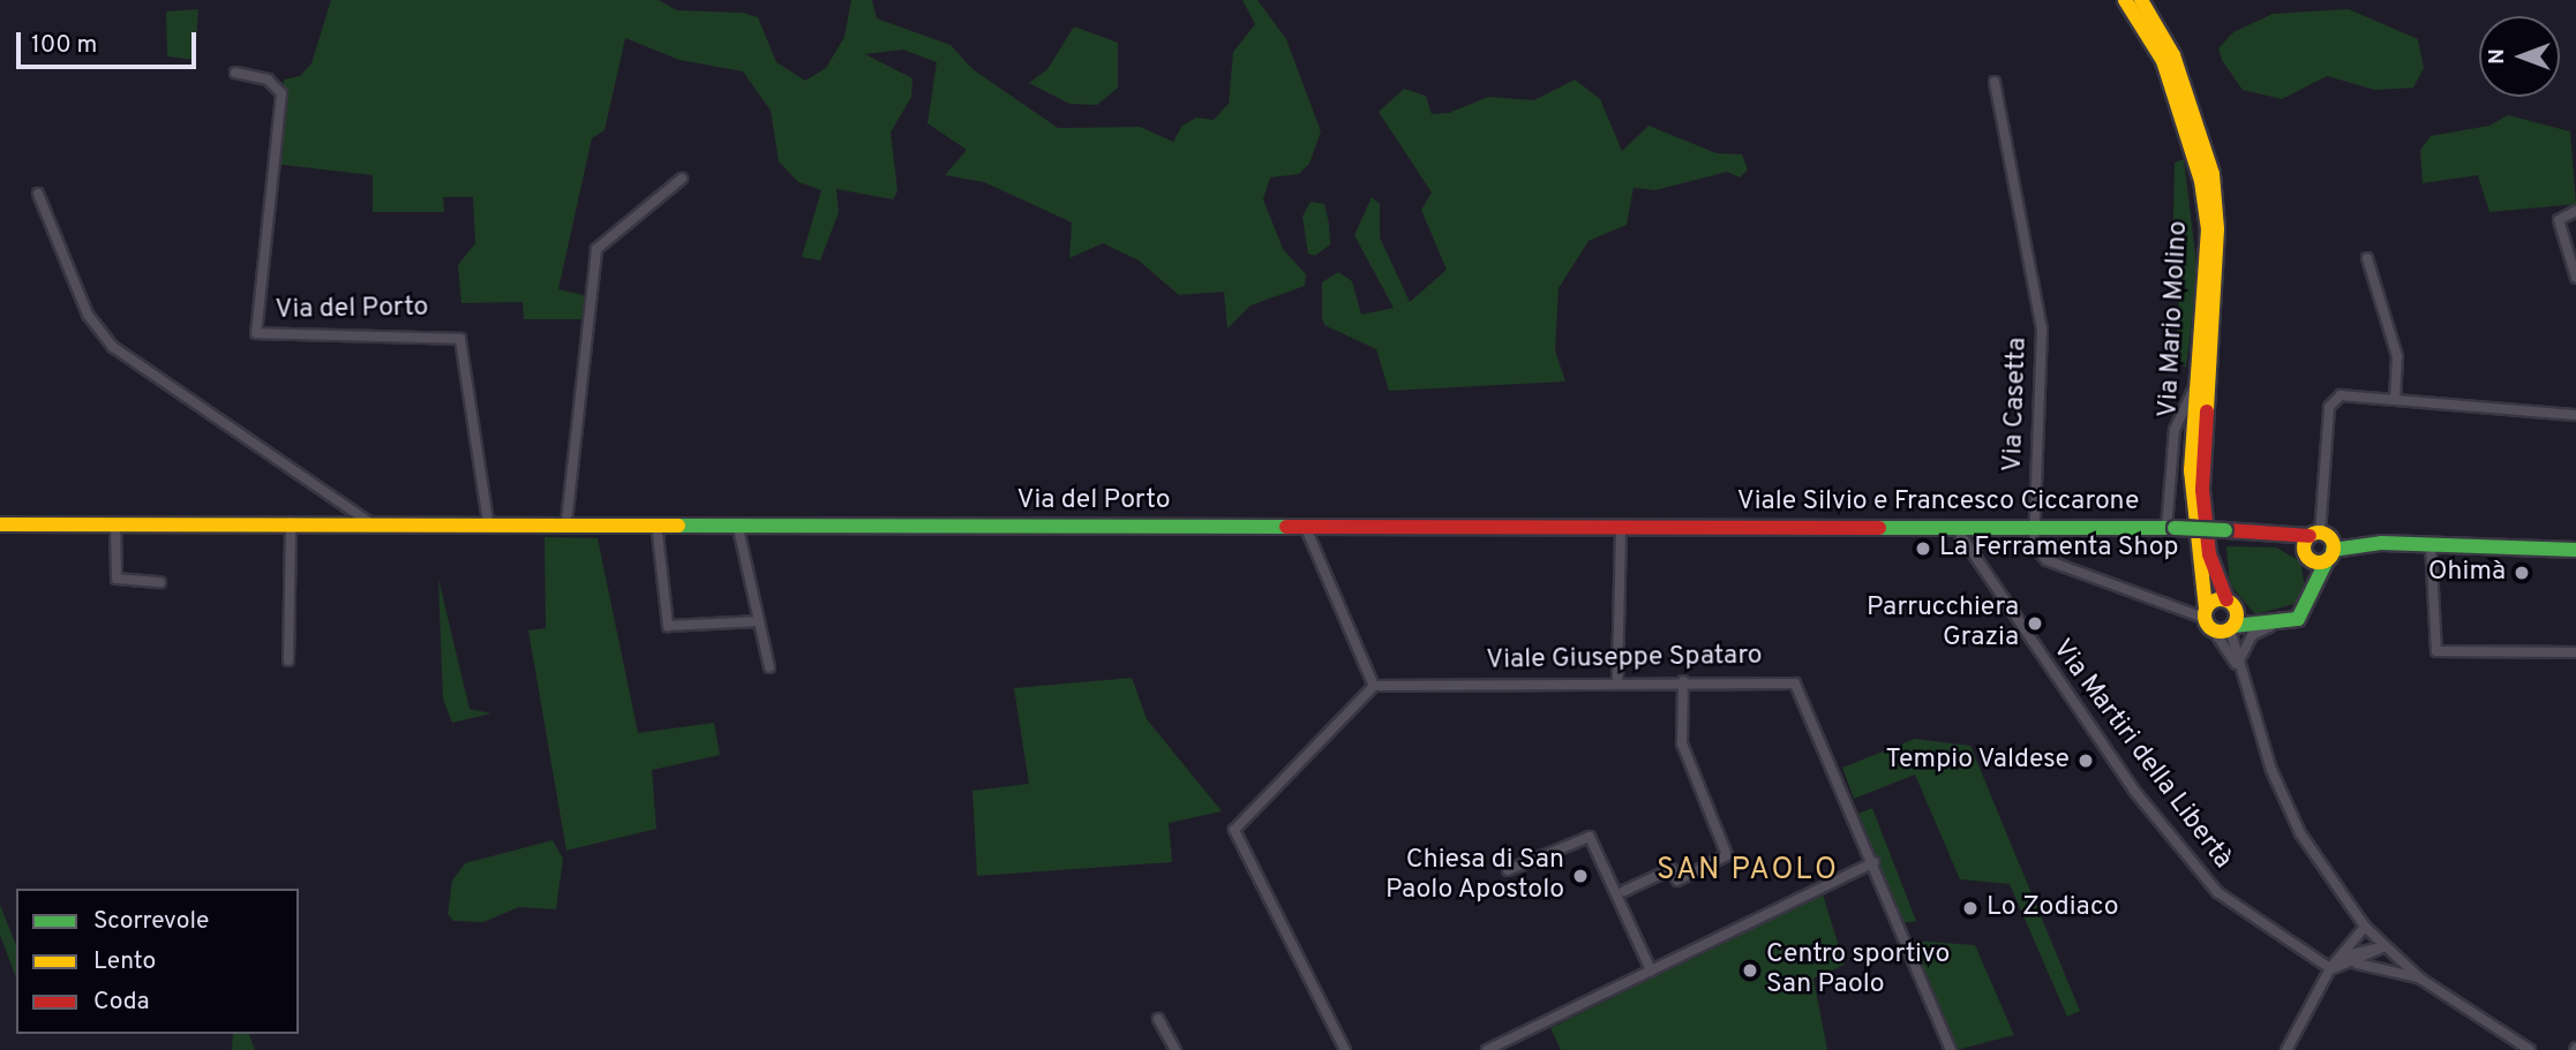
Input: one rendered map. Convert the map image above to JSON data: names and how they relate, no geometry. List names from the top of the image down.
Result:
{
  "streets": {
    "street": [
      "Via del Porto",
      "Via Mario Molino",
      "Via Casetta",
      "Viale Silvio e Francesco Ciccarone",
      "Viale Giuseppe Spataro",
      "Via Martiri della Libertà"
    ]
  },
  "crossings": [
    ["Via del Porto", "Viale Silvio e Francesco Ciccarone"],
    ["Via Casetta", "Viale Silvio e Francesco Ciccarone"],
    ["Viale Silvio e Francesco Ciccarone", "Via Martiri della Libertà"]
  ],
  "districts": ["SAN PAOLO"],
  "places": [
    "La Ferramenta Shop",
    "Ohimà",
    "Parrucchiera Grazia",
    "Tempio Valdese",
    "Chiesa di San Paolo Apostolo",
    "Lo Zodiaco",
    "Centro sportivo San Paolo"
  ],
  "legend": ["Scorrevole", "Lento", "Coda"],
  "scale_bar": "100 m",
  "north": "left"
}
